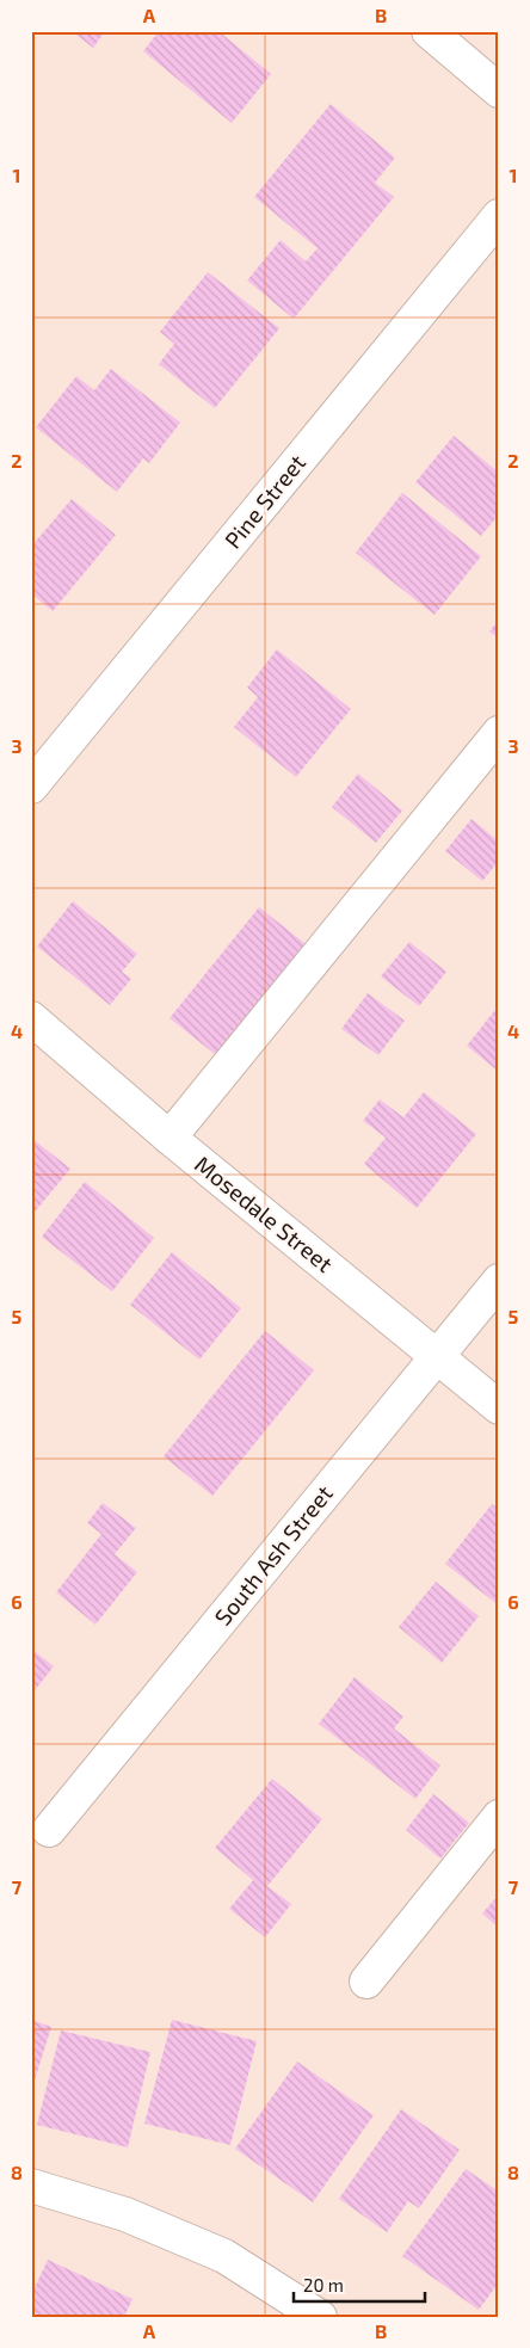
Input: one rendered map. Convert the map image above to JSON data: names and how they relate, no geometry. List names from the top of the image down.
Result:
{
  "streets": {
    "street": ["Pine Street", "Mosedale Street", "South Ash Street"]
  },
  "crossings": [
    ["Mosedale Street", "South Ash Street"]
  ],
  "scale_bar": "20 m",
  "grid": {
    "columns": ["A", "B"],
    "rows": [
      "1",
      "2",
      "3",
      "4",
      "5",
      "6",
      "7",
      "8"
    ]
  }
}
